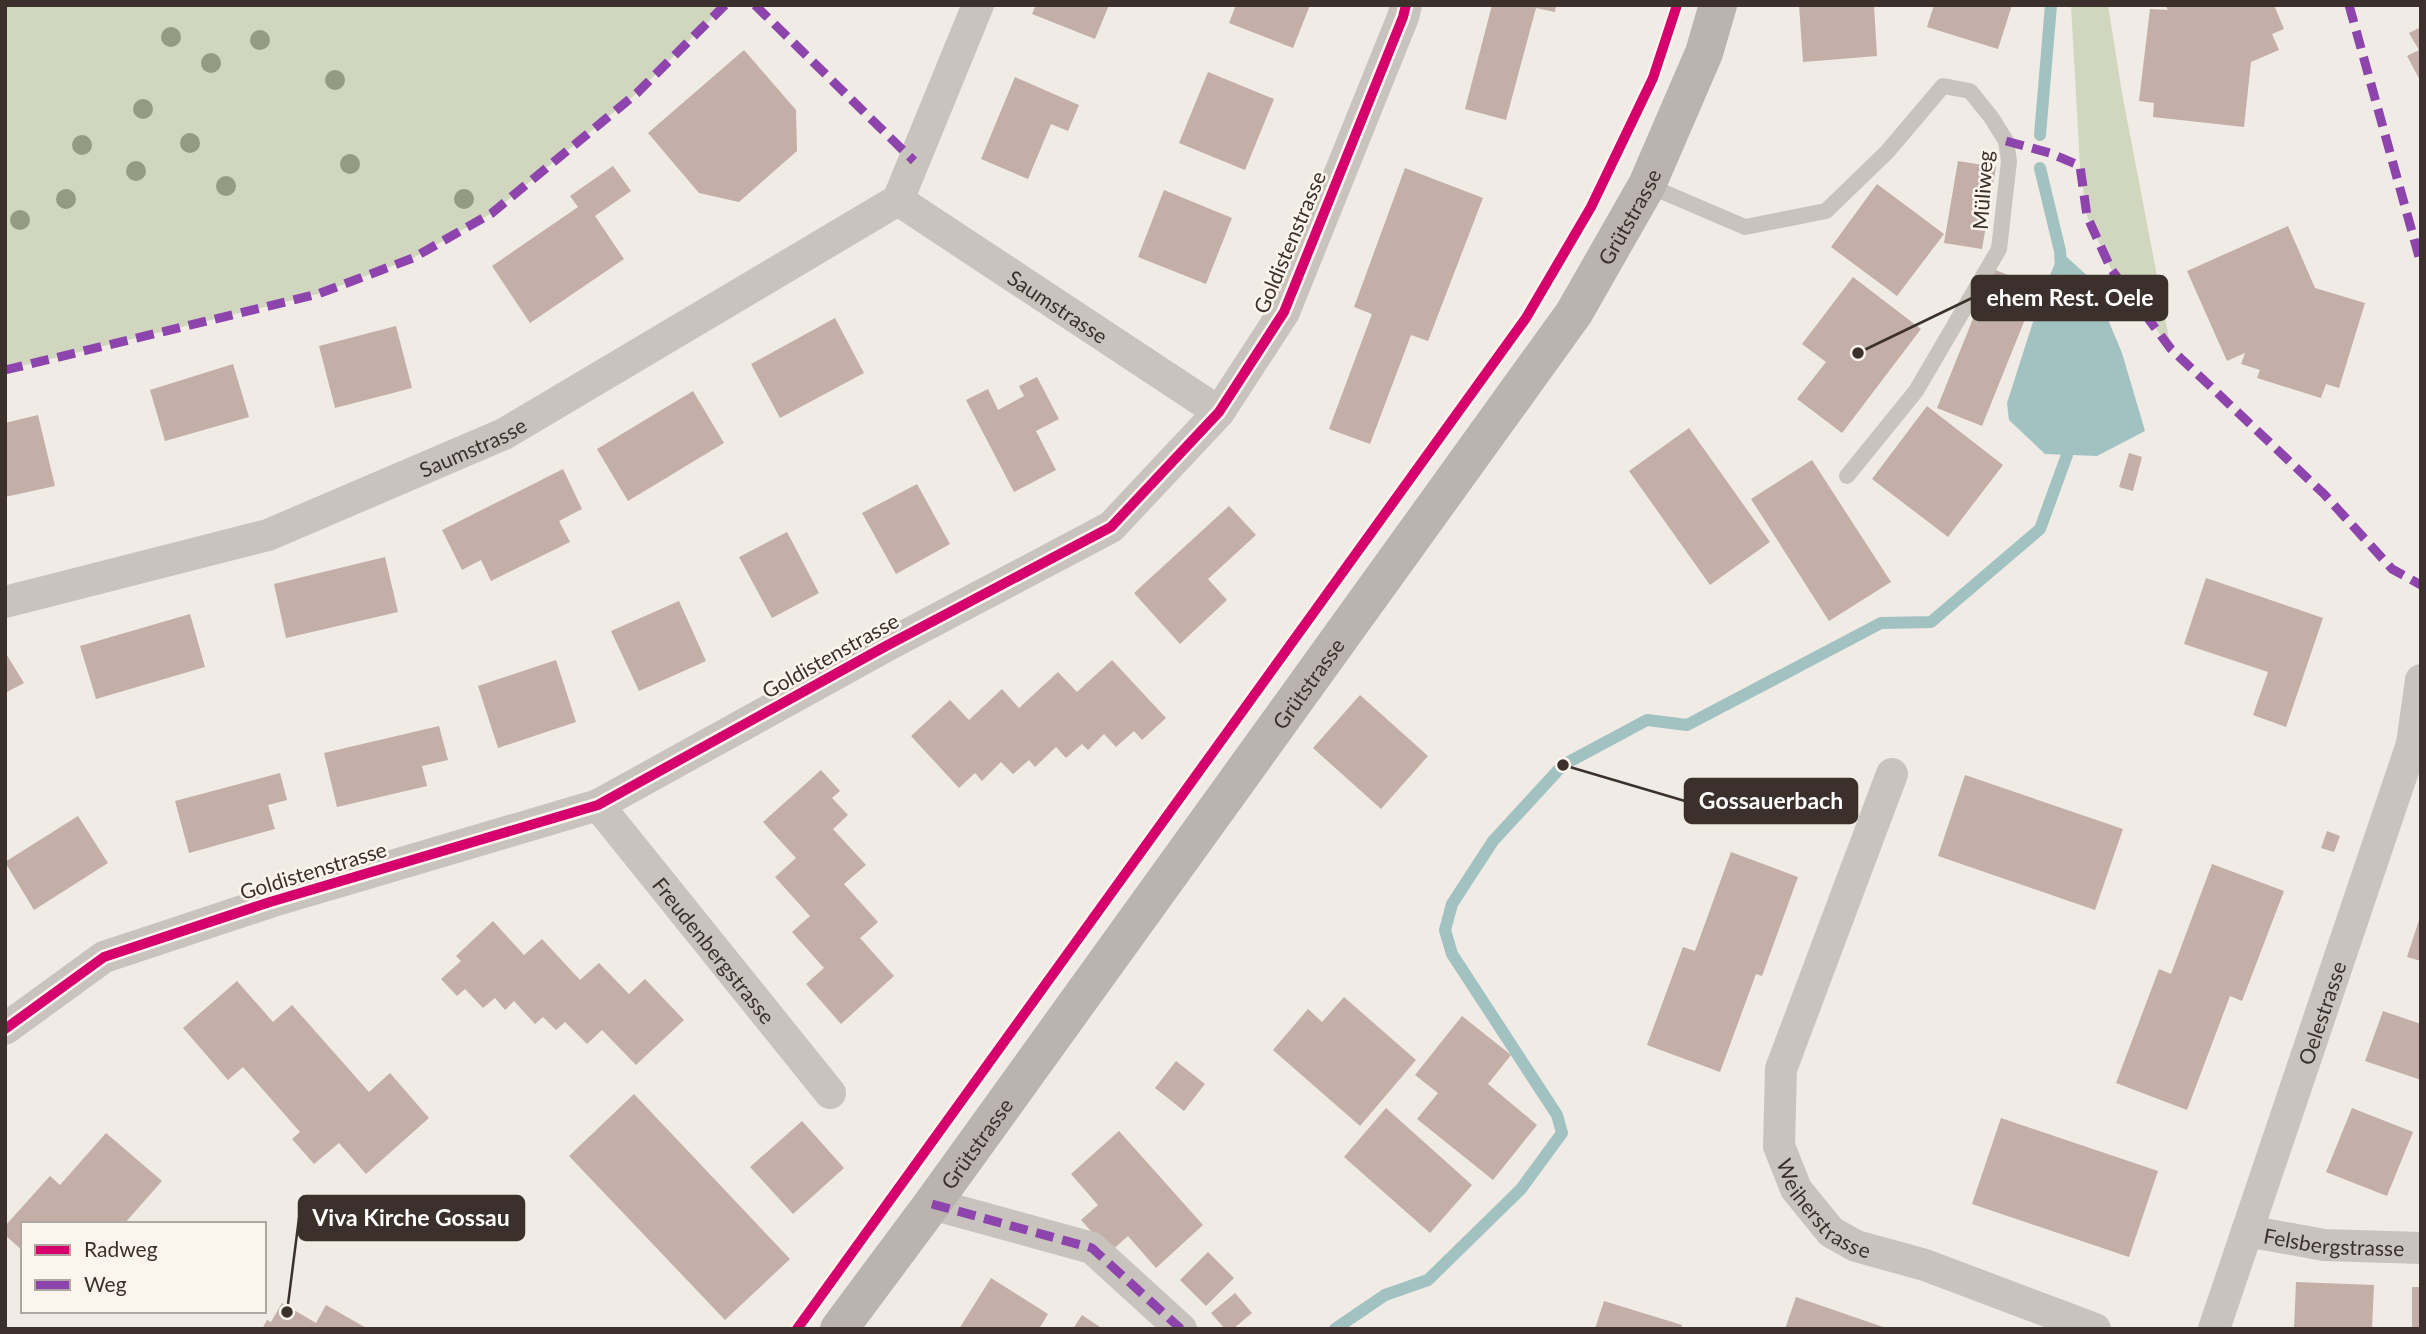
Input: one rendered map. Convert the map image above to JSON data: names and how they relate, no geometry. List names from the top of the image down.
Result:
{
  "streets": {
    "main road": ["Grütstrasse"],
    "street": [
      "Goldistenstrasse",
      "Saumstrasse",
      "Freudenbergstrasse",
      "Oelestrasse",
      "Weiherstrasse",
      "Felsbergstrasse"
    ],
    "lane": ["Müliweg"]
  },
  "crossings": [
    ["Müliweg", "Grütstrasse"],
    ["Goldistenstrasse", "Saumstrasse"],
    ["Goldistenstrasse", "Freudenbergstrasse"],
    ["Oelestrasse", "Felsbergstrasse"]
  ],
  "places": ["ehem Rest. Oele", "Gossauerbach", "Viva Kirche Gossau"],
  "legend": ["Radweg", "Weg"]
}
